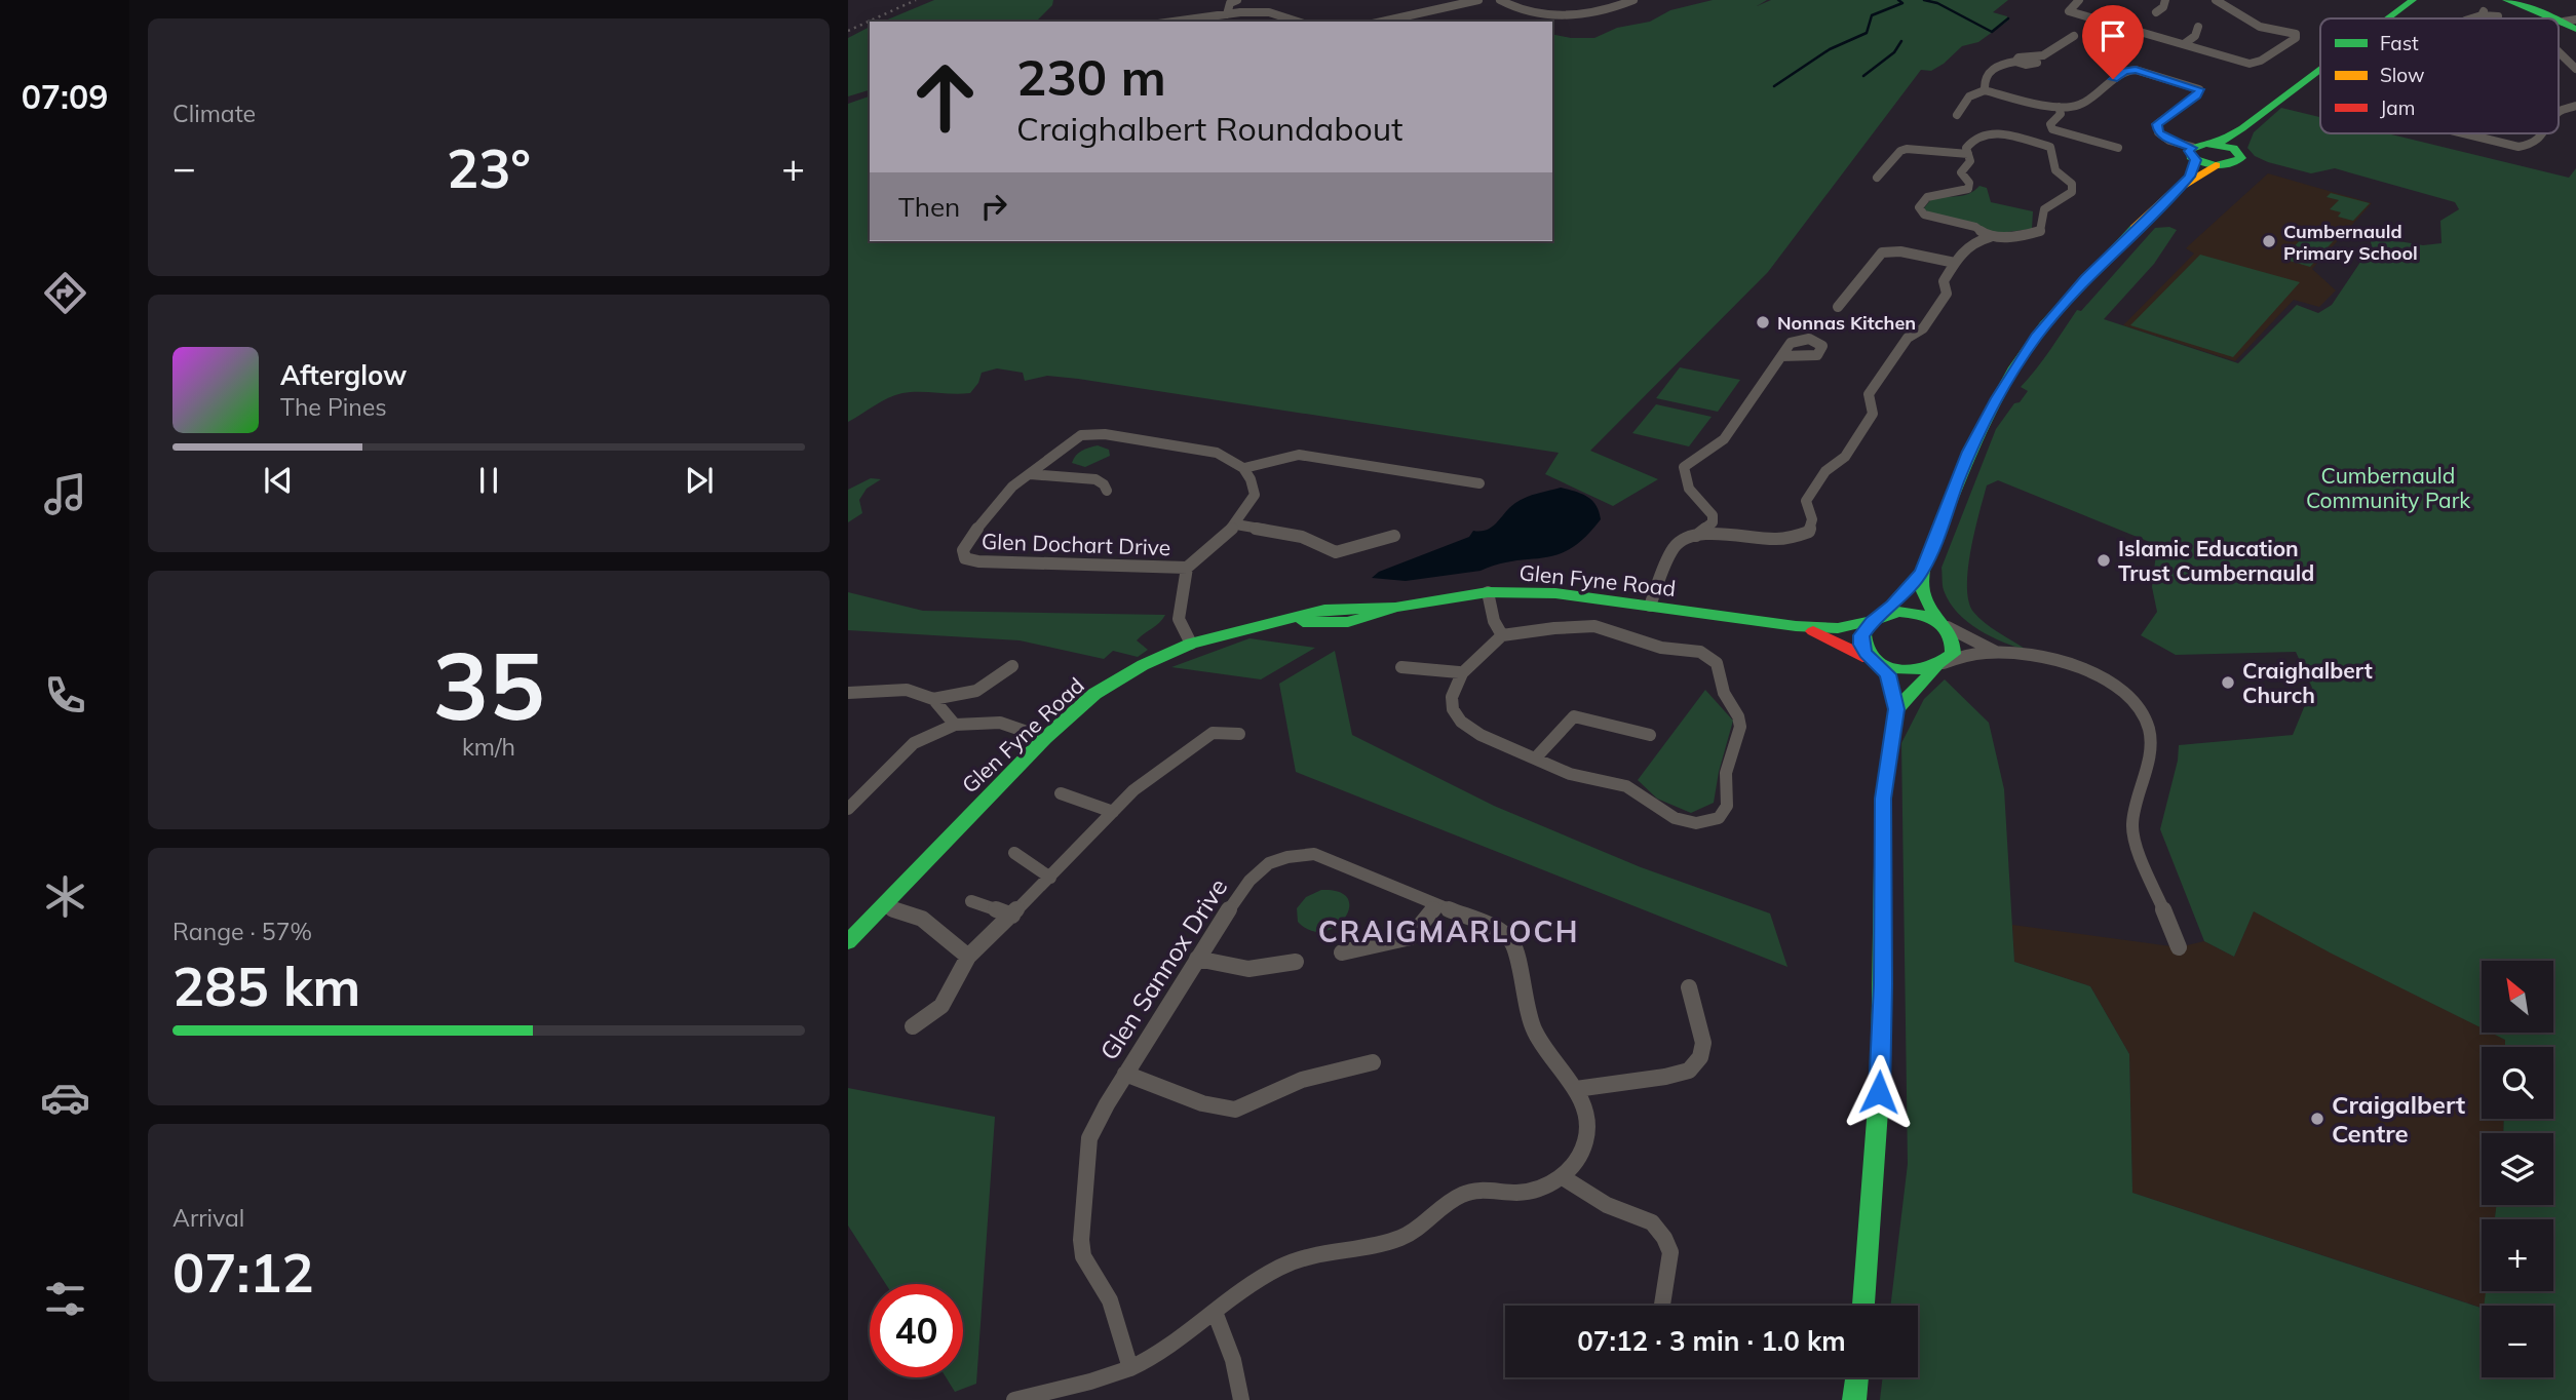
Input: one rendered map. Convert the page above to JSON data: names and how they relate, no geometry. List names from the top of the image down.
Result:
{
  "streets": {
    "street": ["Glen Dochart Drive", "Glen Fyne Road", "Glen Sannox Drive"]
  },
  "crossings": [
    ["Glen Dochart Drive", "Glen Fyne Road"]
  ],
  "districts": ["CRAIGMARLOCH"],
  "parks": ["Cumbernauld Community Park"],
  "places": [
    "Cumbernauld Primary School",
    "Nonnas Kitchen",
    "Islamic Education Trust Cumbernauld",
    "Craighalbert Church",
    "Craigalbert Centre"
  ],
  "legend": ["Fast", "Slow", "Jam"],
  "north": "top left",
  "page": {
    "tabs": "07:09",
    "tile": [
      "Climate",
      ["35", "km/h"],
      ["Range · 57%", "285 km"],
      ["Arrival", "07:12"]
    ],
    "turn": ["230 m", "Craighalbert Roundabout"],
    "heat": ["−", "23°", "+"],
    "then": "Then",
    "song": ["Afterglow", "The Pines"],
    "map_buttons": ["+", "−"],
    "limit": "40",
    "trip": "07:12 · 3 min · 1.0 km"
  }
}
